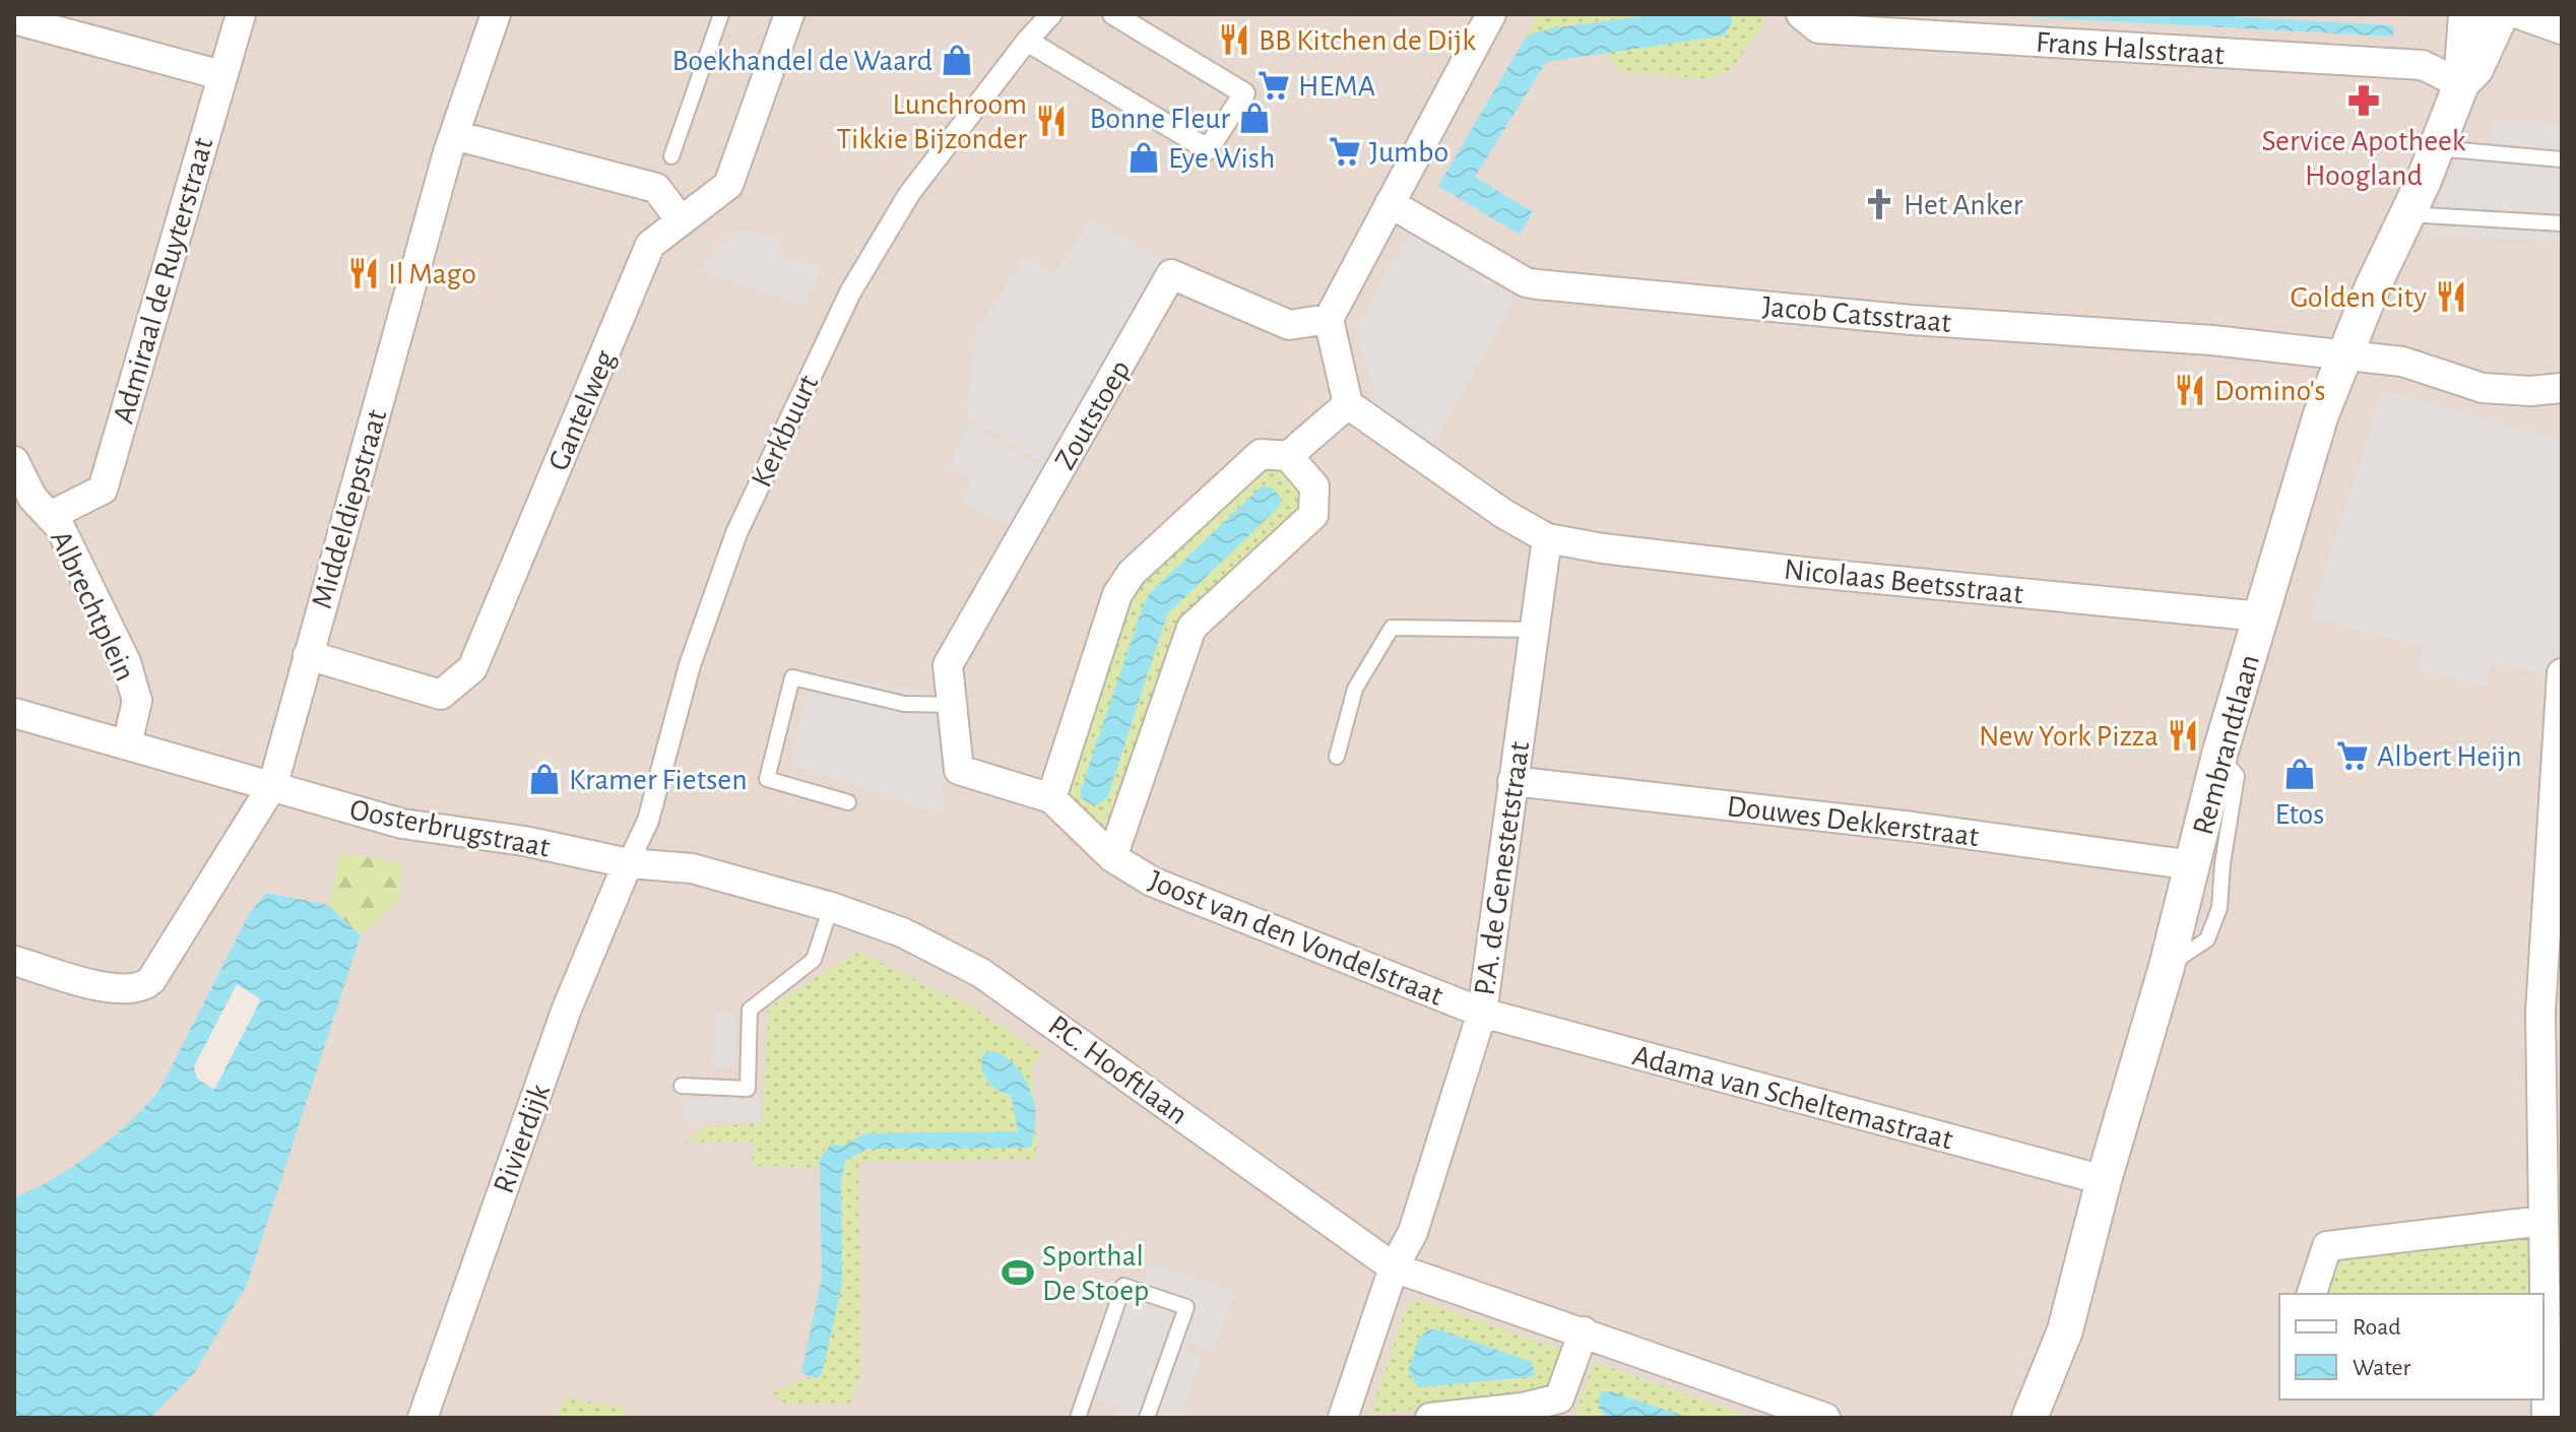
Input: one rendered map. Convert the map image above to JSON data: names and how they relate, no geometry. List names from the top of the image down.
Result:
{
  "streets": {
    "street": [
      "Frans Halsstraat",
      "Admiraal de Ruyterstraat",
      "Jacob Catsstraat",
      "Gantelweg",
      "Zoutstoep",
      "Kerkbuurt",
      "Middeldiepstraat",
      "Nicolaas Beetsstraat",
      "Albrechtplein",
      "Rembrandtlaan",
      "Douwes Dekkerstraat",
      "Oosterbrugstraat",
      "P.A. de Genestetstraat",
      "Joost van den Vondelstraat",
      "P.C. Hooftlaan",
      "Adama van Scheltemastraat",
      "Rivierdijk"
    ]
  },
  "crossings": [
    ["Frans Halsstraat", "Rembrandtlaan"],
    ["Admiraal de Ruyterstraat", "Albrechtplein"],
    ["Jacob Catsstraat", "Rembrandtlaan"],
    ["Gantelweg", "Middeldiepstraat"],
    ["Zoutstoep", "Joost van den Vondelstraat"],
    ["Kerkbuurt", "Oosterbrugstraat"],
    ["Kerkbuurt", "P.C. Hooftlaan"],
    ["Kerkbuurt", "Rivierdijk"],
    ["Middeldiepstraat", "Oosterbrugstraat"],
    ["Nicolaas Beetsstraat", "Rembrandtlaan"],
    ["Nicolaas Beetsstraat", "P.A. de Genestetstraat"],
    ["Rembrandtlaan", "Douwes Dekkerstraat"],
    ["Rembrandtlaan", "Adama van Scheltemastraat"],
    ["Douwes Dekkerstraat", "P.A. de Genestetstraat"],
    ["Oosterbrugstraat", "P.C. Hooftlaan"],
    ["Oosterbrugstraat", "Rivierdijk"],
    ["P.A. de Genestetstraat", "Joost van den Vondelstraat"],
    ["P.A. de Genestetstraat", "P.C. Hooftlaan"],
    ["P.A. de Genestetstraat", "Adama van Scheltemastraat"],
    ["Joost van den Vondelstraat", "Adama van Scheltemastraat"],
    ["P.C. Hooftlaan", "Rivierdijk"]
  ],
  "places": {
    "restaurant": [
      "BB Kitchen de Dijk",
      "Lunchroom Tikkie Bijzonder",
      "Il Mago",
      "Golden City",
      "Domino's",
      "New York Pizza"
    ],
    "shop": [
      "Boekhandel de Waard",
      "Bonne Fleur",
      "Eye Wish",
      "Etos",
      "Kramer Fietsen"
    ],
    "supermarket": ["HEMA", "Jumbo", "Albert Heijn"],
    "pharmacy": ["Service Apotheek Hoogland"],
    "church": ["Het Anker"],
    "sports": ["Sporthal De Stoep"]
  },
  "legend": ["Road", "Water"]
}
